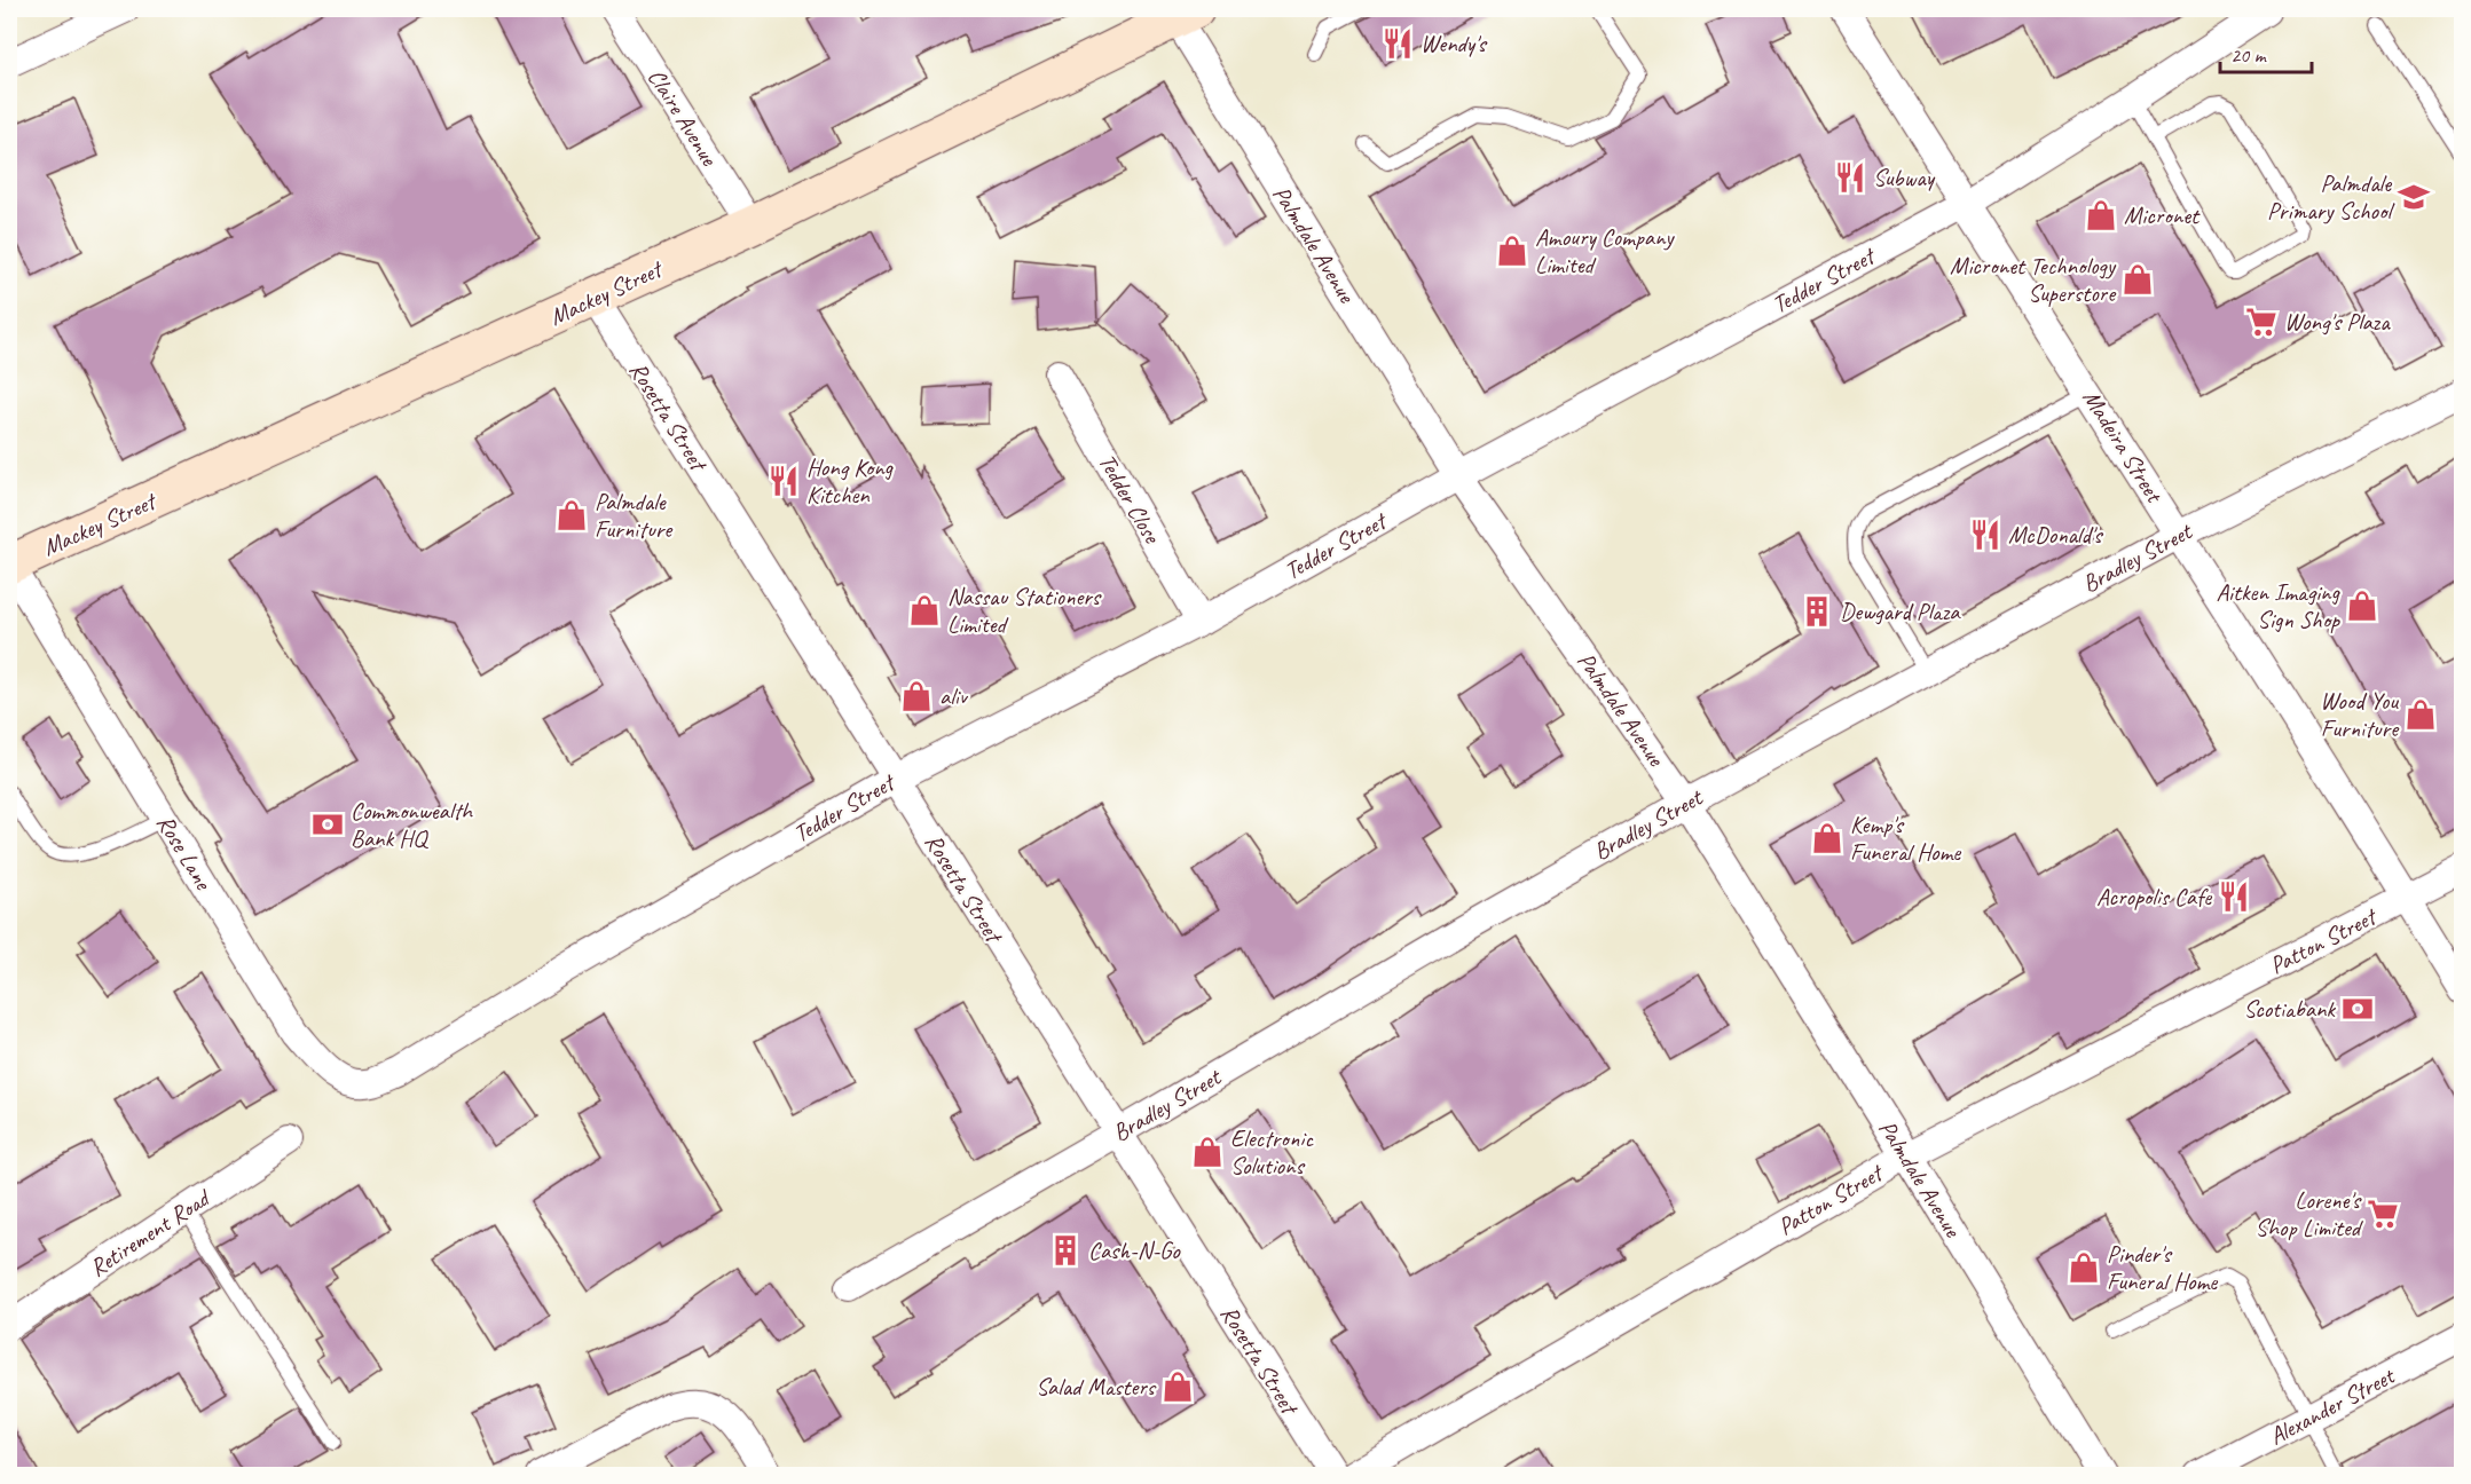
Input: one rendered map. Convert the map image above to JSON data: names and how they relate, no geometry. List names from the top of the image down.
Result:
{
  "streets": {
    "main road": ["Mackey Street"],
    "street": [
      "Claire Avenue",
      "Palmdale Avenue",
      "Tedder Street",
      "Rosetta Street",
      "Madeira Street",
      "Tedder Close",
      "Bradley Street",
      "Rose Lane",
      "Patton Street",
      "Retirement Road",
      "Alexander Street"
    ]
  },
  "crossings": [
    ["Claire Avenue", "Mackey Street"],
    ["Palmdale Avenue", "Tedder Street"],
    ["Palmdale Avenue", "Mackey Street"],
    ["Palmdale Avenue", "Bradley Street"],
    ["Palmdale Avenue", "Patton Street"],
    ["Tedder Street", "Rosetta Street"],
    ["Tedder Street", "Madeira Street"],
    ["Tedder Street", "Tedder Close"],
    ["Tedder Street", "Rose Lane"],
    ["Mackey Street", "Rosetta Street"],
    ["Mackey Street", "Rose Lane"],
    ["Rosetta Street", "Bradley Street"],
    ["Madeira Street", "Bradley Street"],
    ["Madeira Street", "Patton Street"]
  ],
  "places": {
    "restaurant": [
      "Wendy's",
      "Subway",
      "Hong Kong Kitchen",
      "McDonald's",
      "Acropolis Cafe"
    ],
    "school or university": ["Palmdale Primary School"],
    "shop": [
      "Micronet",
      "Amoury Company Limited",
      "Micronet Technology Superstore",
      "Palmdale Furniture",
      "Aitken Imaging Sign Shop",
      "Nassau Stationers Limited",
      "aliv",
      "Wood You Furniture",
      "Kemp's Funeral Home",
      "Electronic Solutions",
      "Pinder's Funeral Home",
      "Salad Masters"
    ],
    "supermarket": ["Wong's Plaza", "Lorene's Shop Limited"],
    "building": ["Dewgard Plaza", "Cash-N-Go"],
    "bank": ["Commonwealth Bank HQ", "Scotiabank"]
  },
  "scale_bar": "20 m"
}
